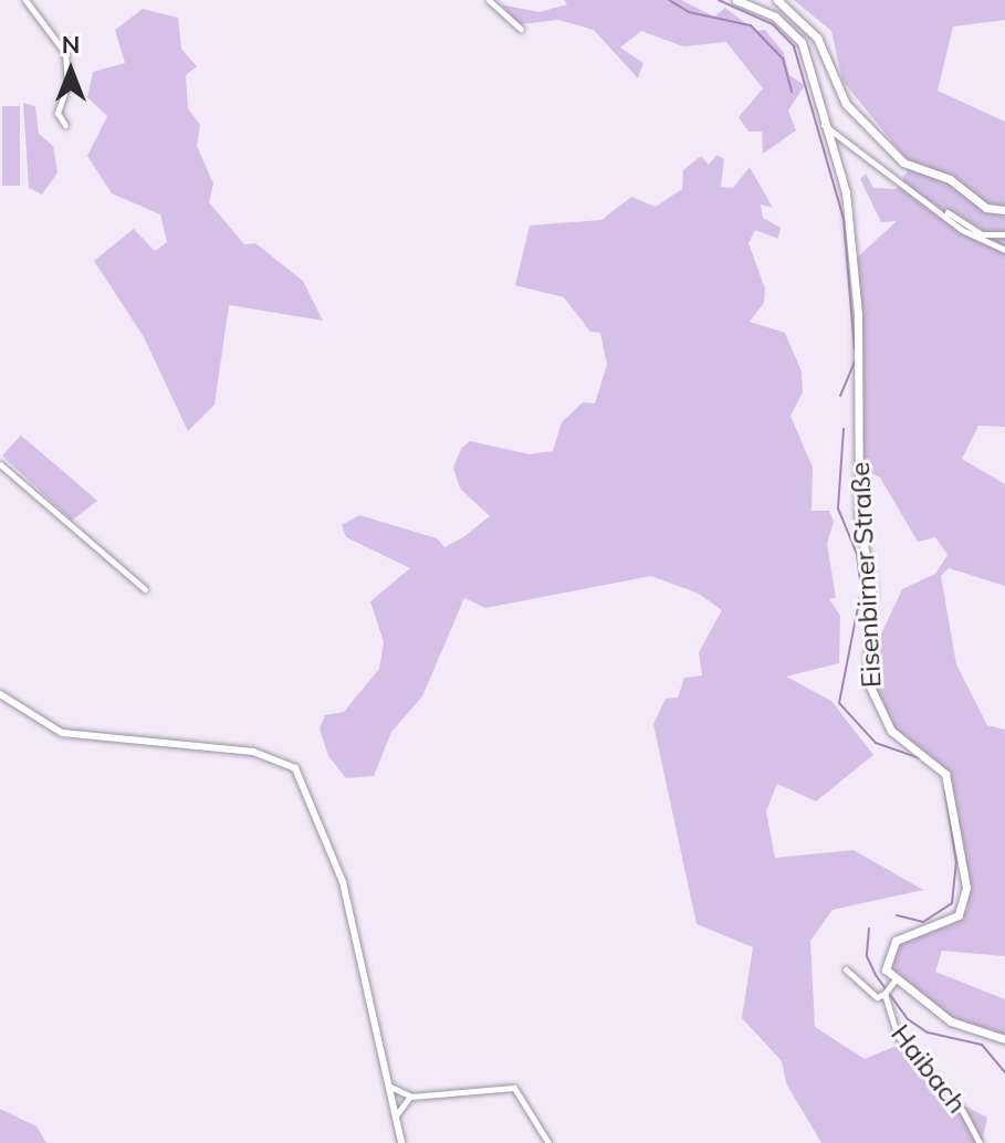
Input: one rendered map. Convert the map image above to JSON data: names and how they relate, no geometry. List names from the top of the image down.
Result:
{
  "streets": {
    "main road": ["Eisenbirner Straße"],
    "street": ["Haibach"]
  },
  "crossings": [
    ["Eisenbirner Straße", "Haibach"]
  ],
  "north": "top"
}
